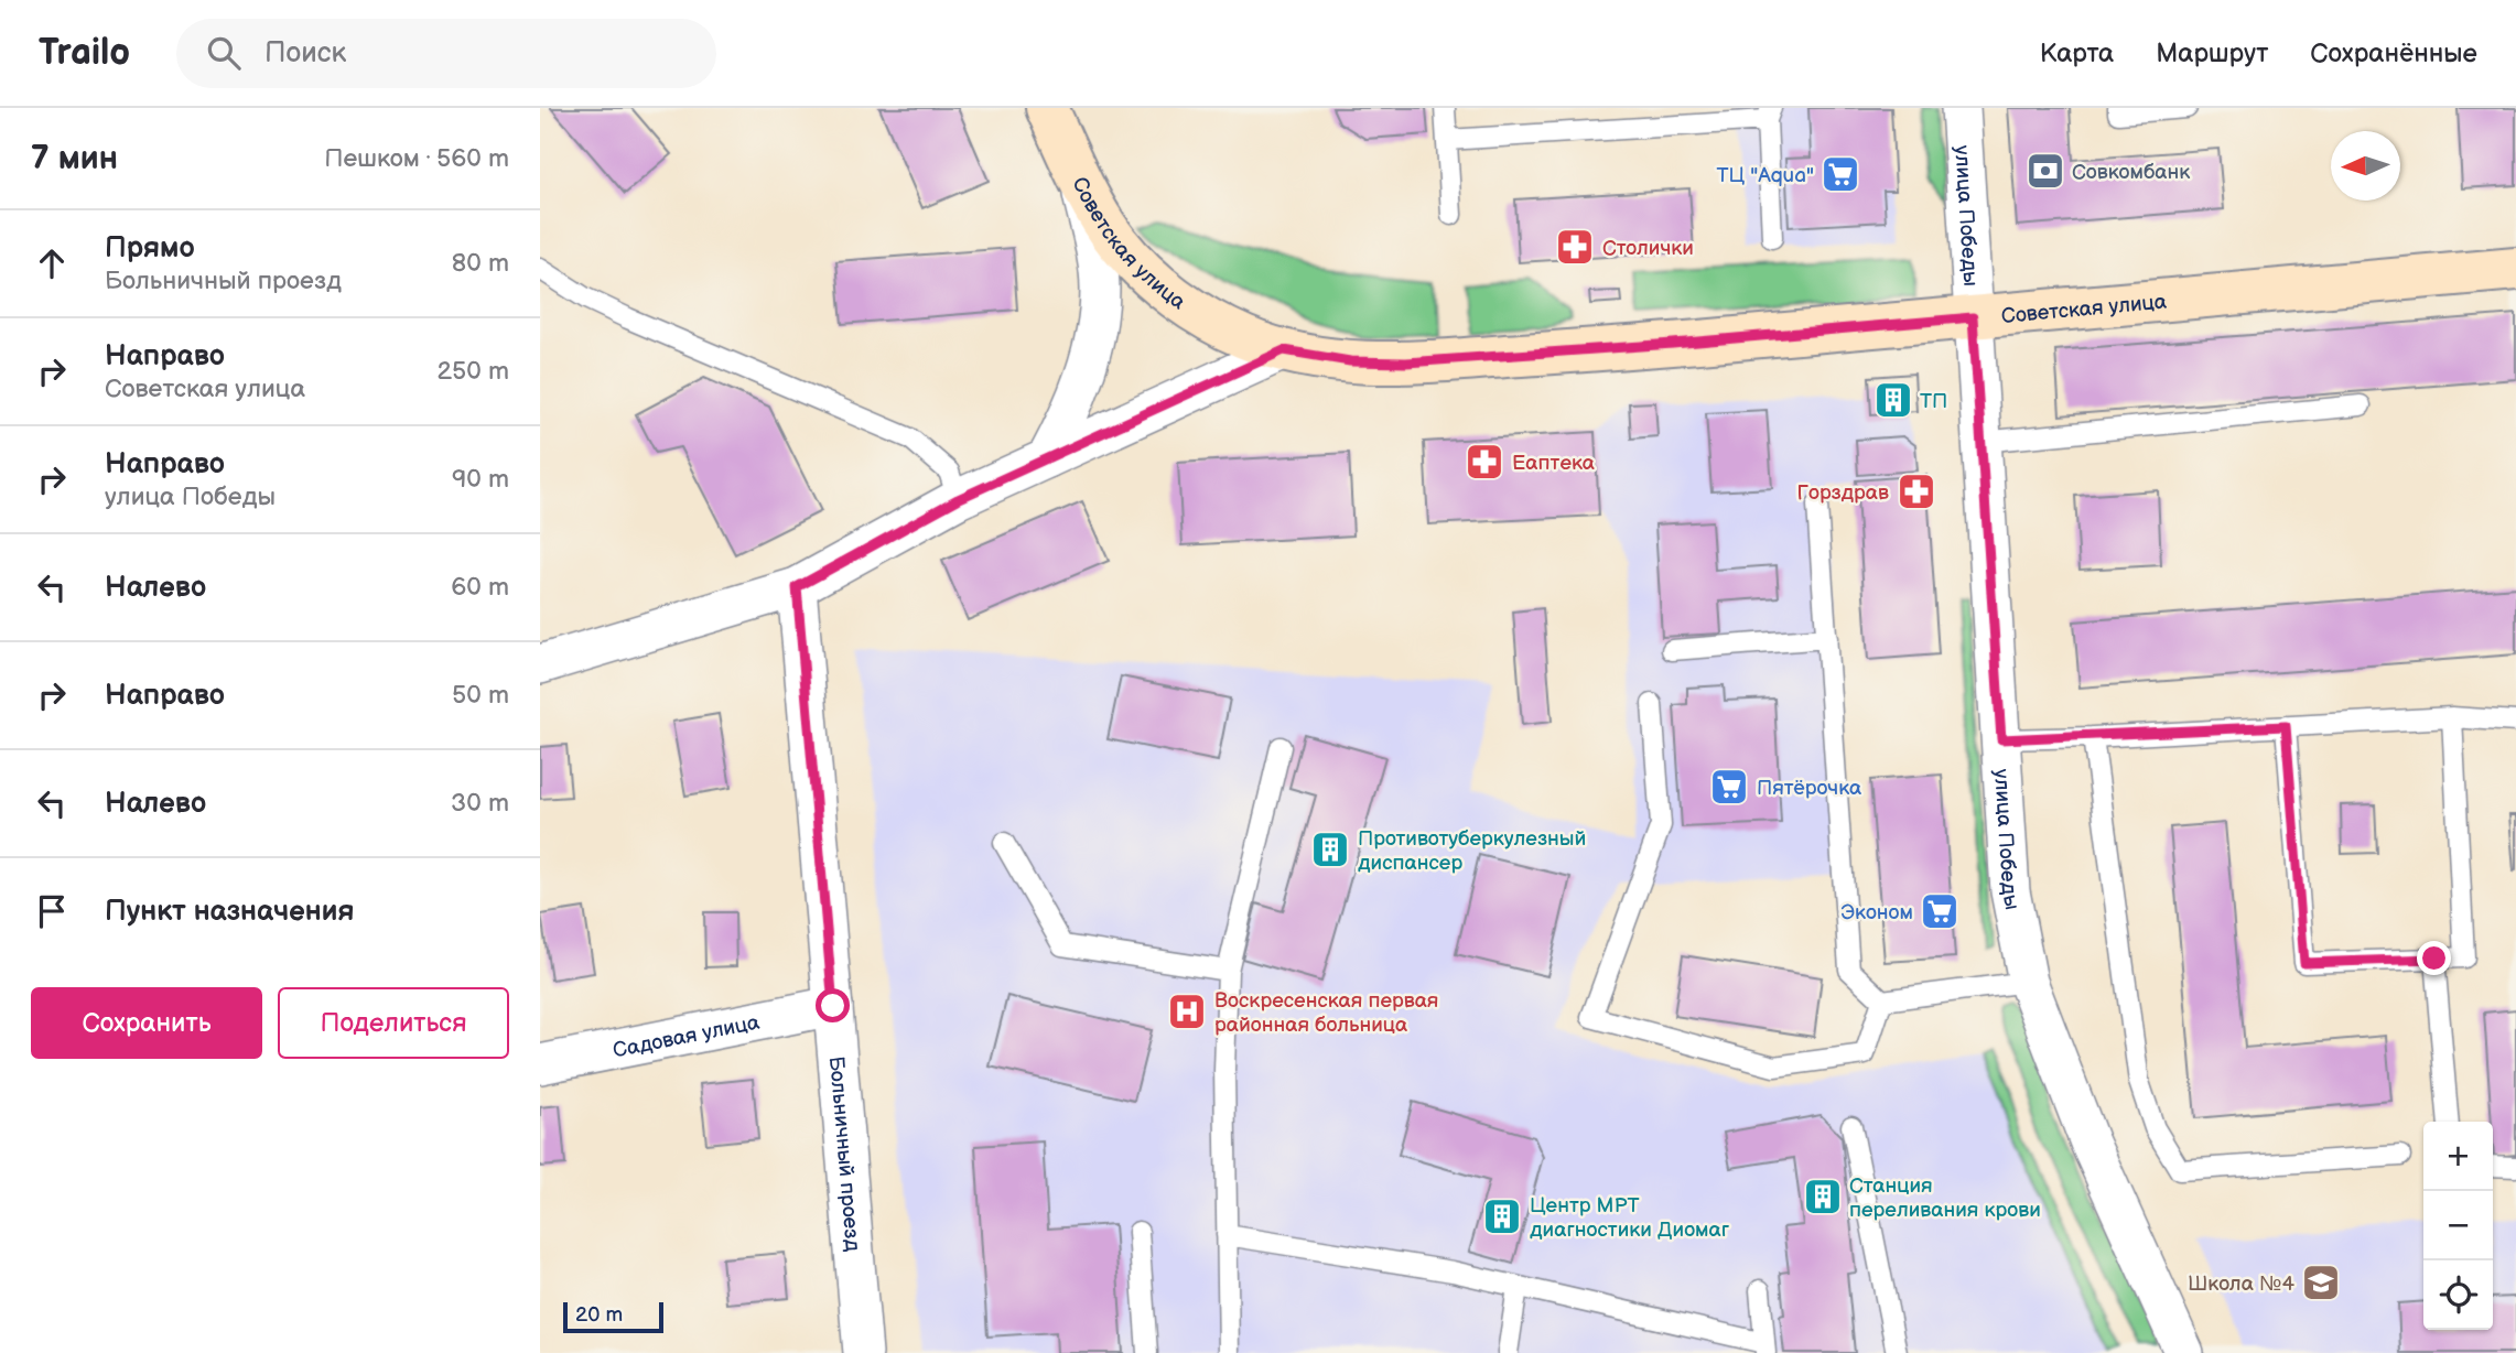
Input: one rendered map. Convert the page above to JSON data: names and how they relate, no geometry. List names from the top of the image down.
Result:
{
  "streets": {
    "main road": ["Советская улица"],
    "street": ["улица Победы", "Садовая улица", "Больничный проезд"]
  },
  "crossings": [
    ["улица Победы", "Советская улица"],
    ["Садовая улица", "Больничный проезд"]
  ],
  "places": {
    "bank": ["Совкомбанк"],
    "supermarket": ["ТЦ \"Aqua\"", "Пятёрочка", "Эконом"],
    "pharmacy": ["Столички", "Еаптека", "Горздрав"],
    "building": [
      "ТП",
      "Противотуберкулезный диспансер",
      "Станция переливания крови",
      "Центр МРТ диагностики Диомаг"
    ],
    "hospital": ["Воскресенская первая районная больница"],
    "school or university": ["Школа №4"]
  },
  "scale_bar": "20 m",
  "north": "left",
  "page": {
    "header": "Trailo",
    "search": "Поиск",
    "nav": ["Карта", "Маршрут", "Сохранённые"],
    "heading": ["7 мин", "Пешком · 560 m"],
    "list": [
      ["Прямо", "Больничный проезд", "80 m"],
      ["Направо", "Советская улица", "250 m"],
      ["Направо", "улица Победы", "90 m"],
      ["Налево", "60 m"],
      ["Направо", "50 m"],
      ["Налево", "30 m"],
      "Пункт назначения"
    ],
    "buttons": ["Сохранить", "Поделиться"],
    "map_buttons": ["+", "−"],
    "scale": "20 m"
  }
}
